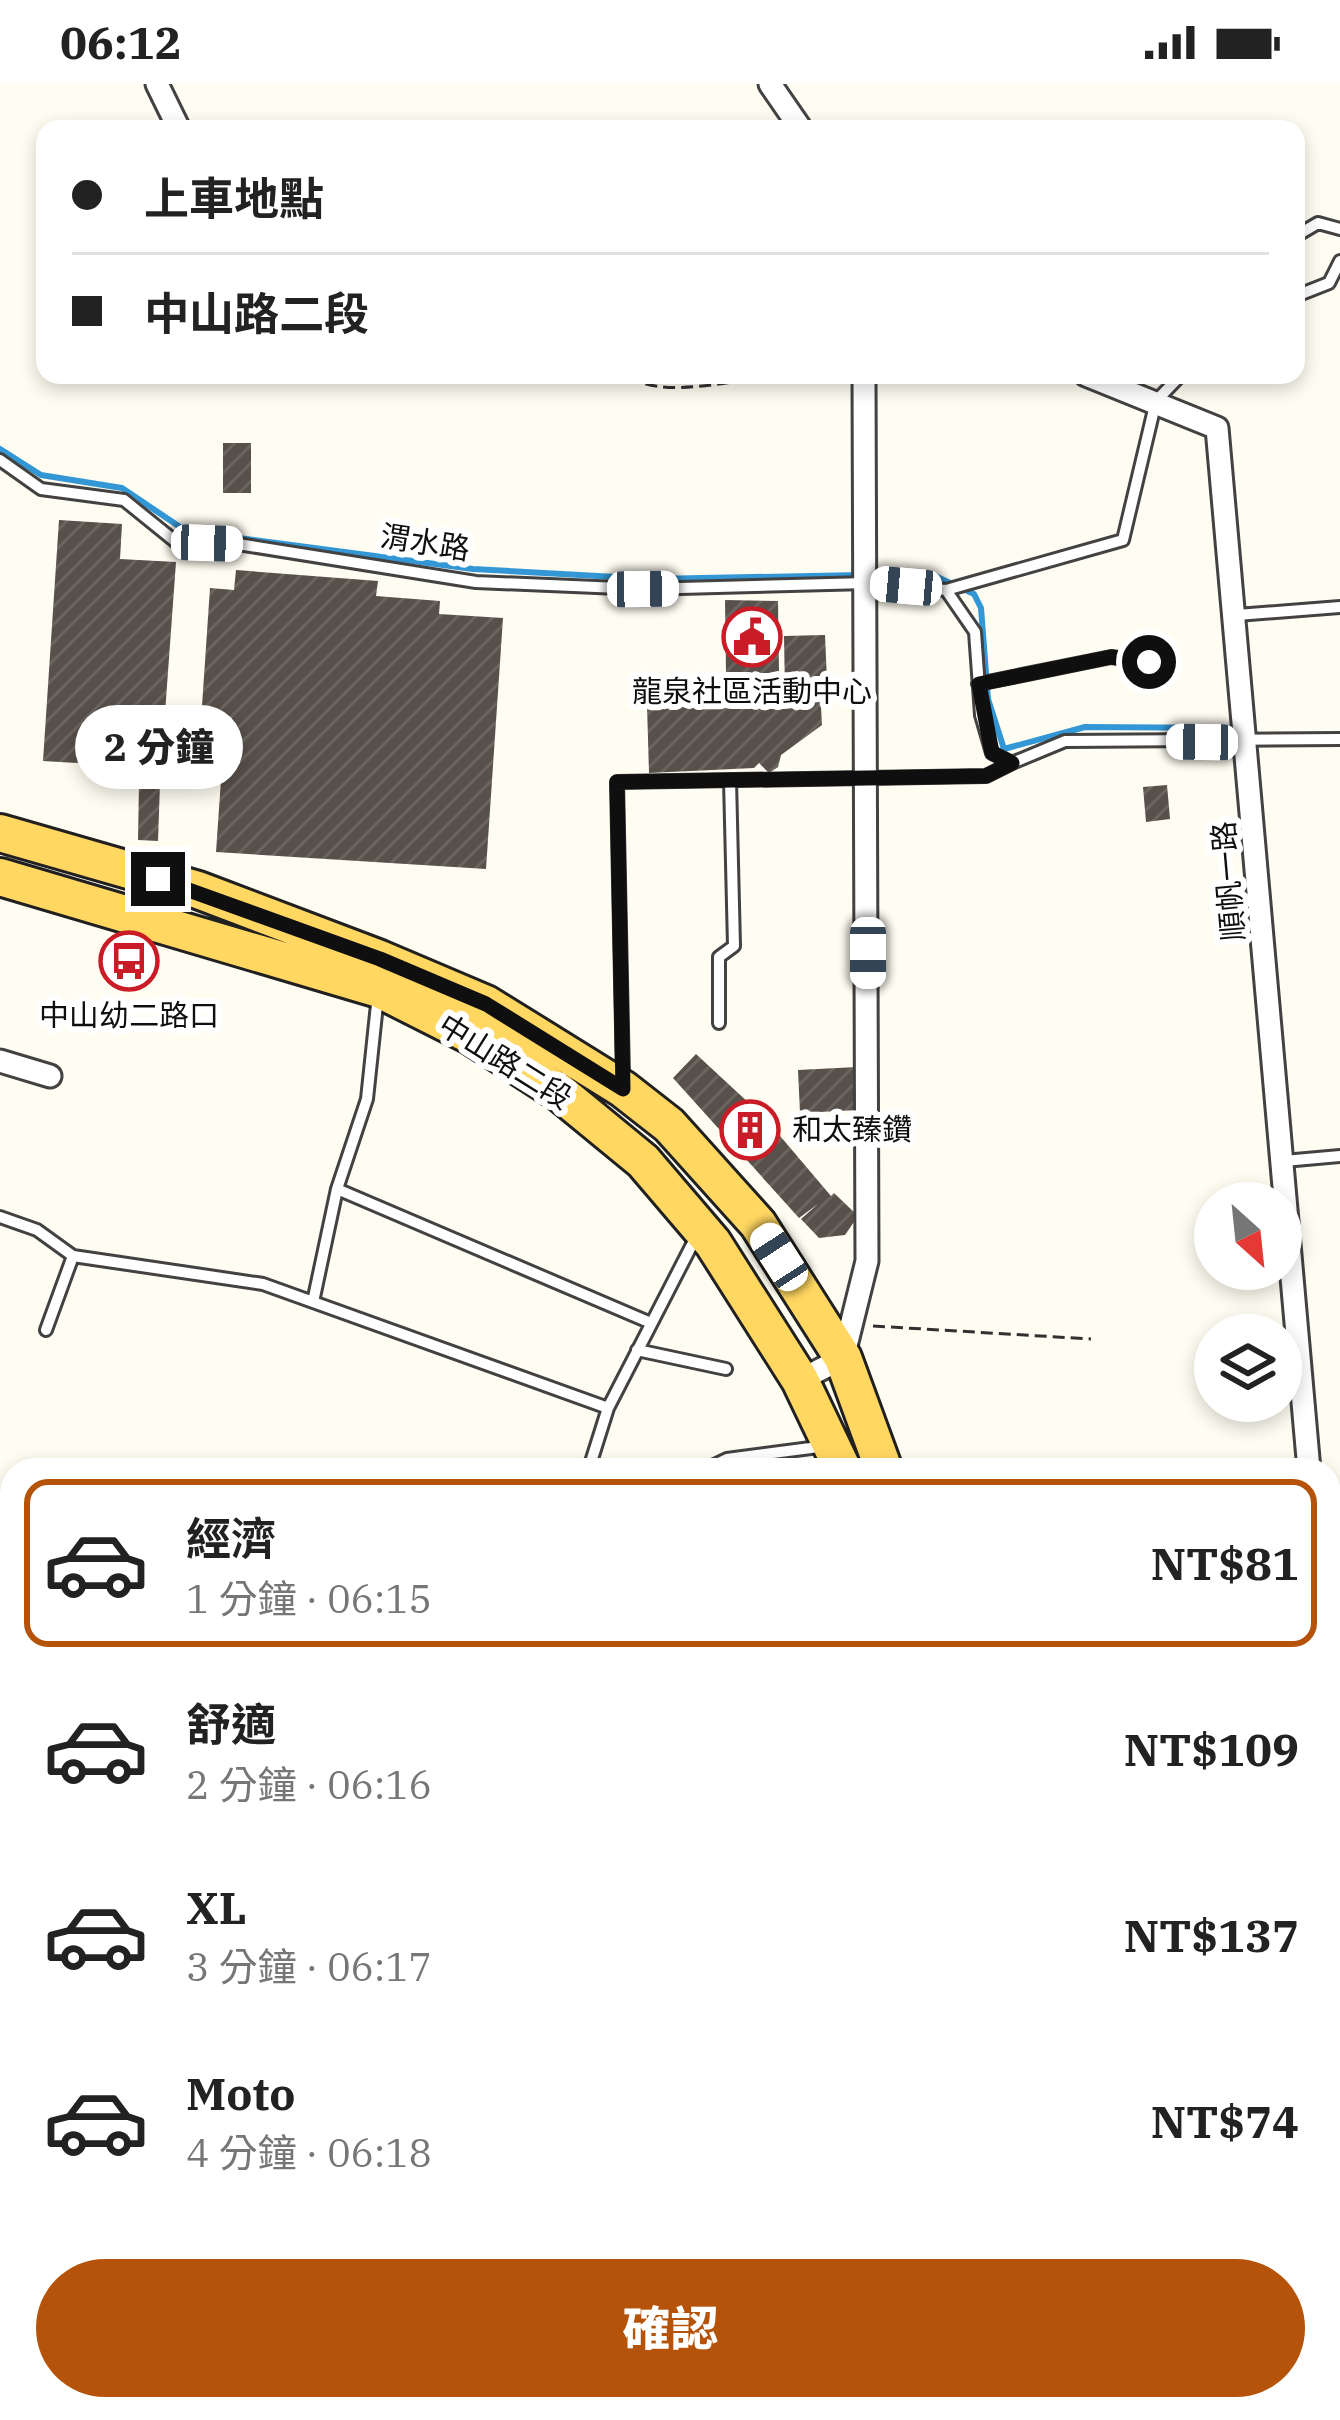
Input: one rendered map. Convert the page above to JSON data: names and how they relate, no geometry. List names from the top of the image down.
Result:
{
  "streets": {
    "main road": ["中山路二段"],
    "street": ["順帆一路"],
    "lane": ["渭水路"]
  },
  "crossings": [
    ["渭水路", "順帆一路"]
  ],
  "places": {
    "public building": ["龍泉社區活動中心"],
    "bus stop": ["中山幼二路口"],
    "building": ["和太臻鑽"]
  },
  "north": "bottom right",
  "page": {
    "status": "06:12",
    "banner": ["上車地點", "中山路二段"],
    "bubble": "2 分鐘",
    "list": [
      {
        "name": "經濟",
        "note": "1 分鐘 · 06:15",
        "value": "NT$81"
      },
      {
        "name": "舒適",
        "note": "2 分鐘 · 06:16",
        "value": "NT$109"
      },
      {
        "name": "XL",
        "note": "3 分鐘 · 06:17",
        "value": "NT$137"
      },
      {
        "name": "Moto",
        "note": "4 分鐘 · 06:18",
        "value": "NT$74"
      }
    ],
    "buttons": "確認"
  }
}
